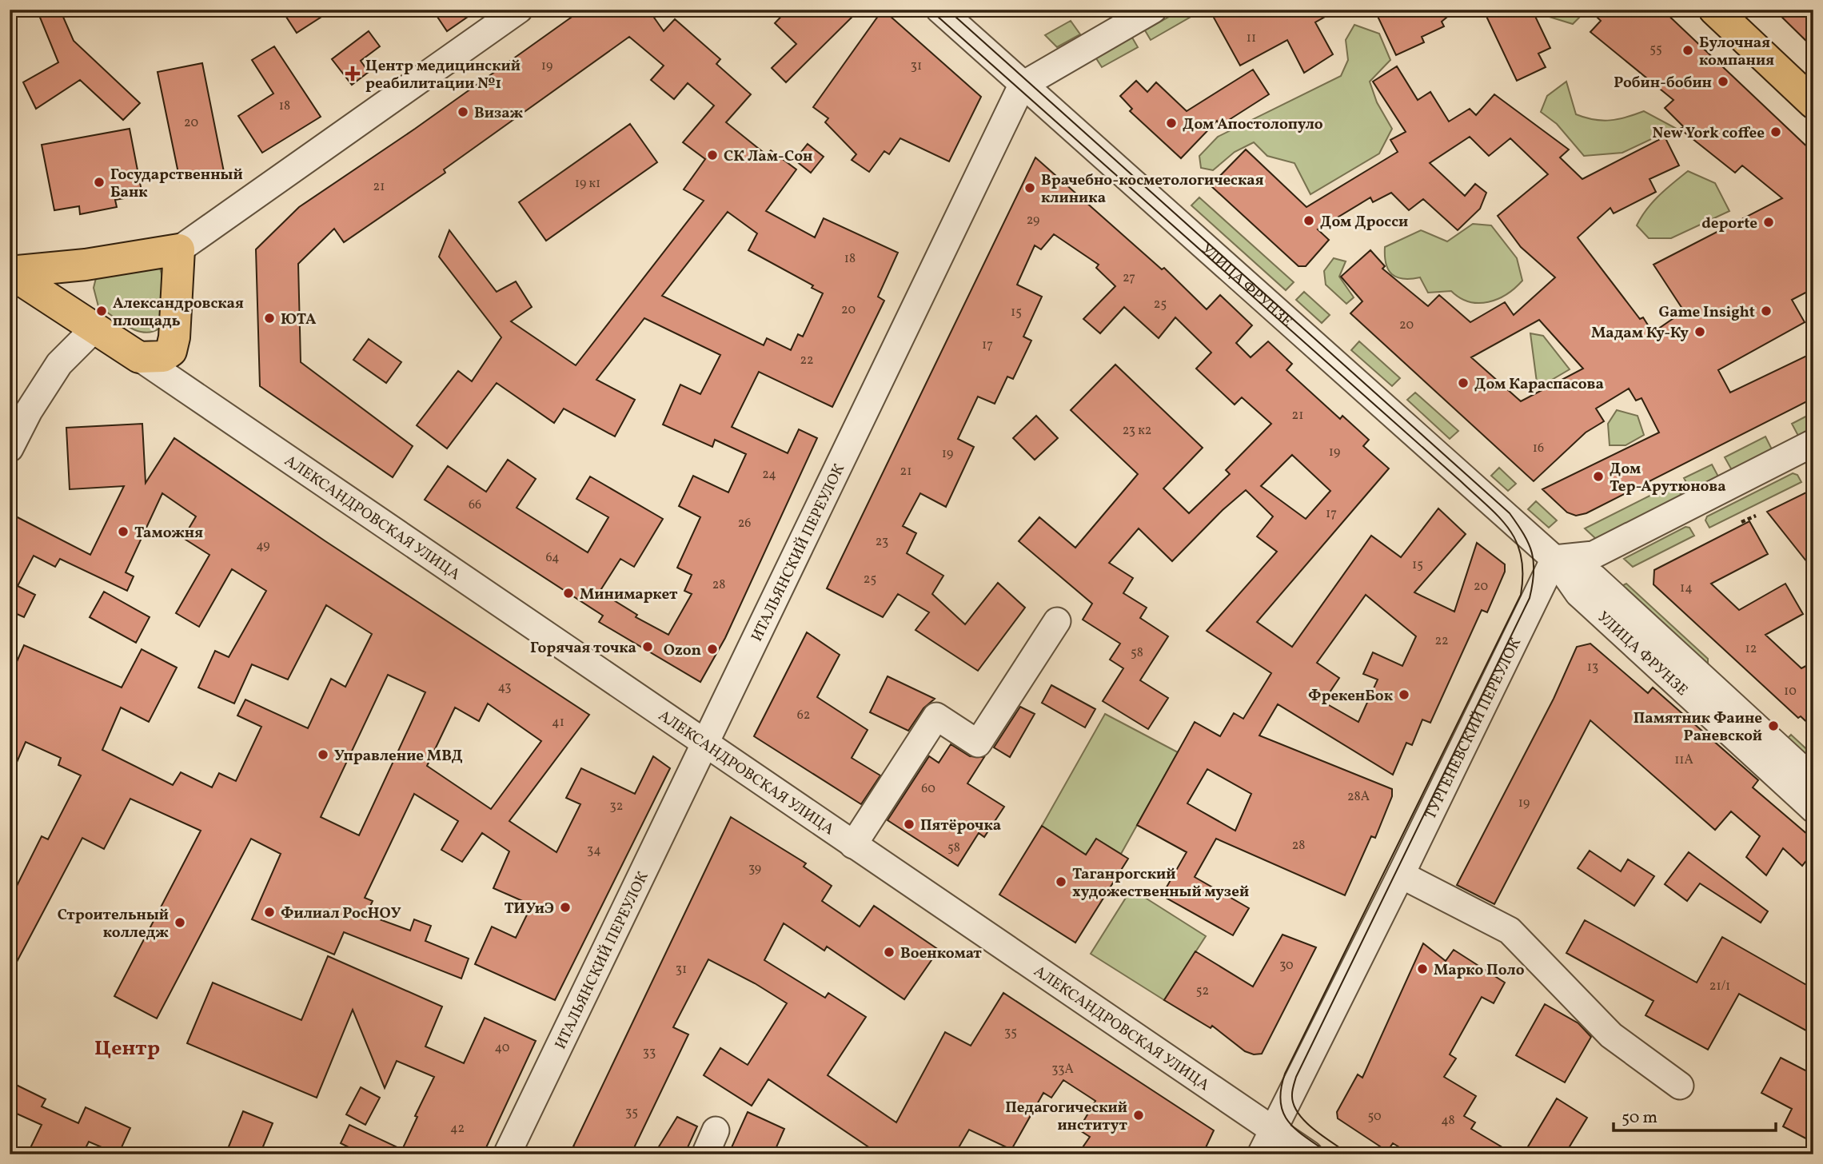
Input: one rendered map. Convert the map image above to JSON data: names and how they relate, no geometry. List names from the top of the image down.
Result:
{
  "streets": {
    "street": [
      "УЛИЦА ФРУНЗЕ",
      "АЛЕКСАНДРОВСКАЯ УЛИЦА",
      "ИТАЛЬЯНСКИЙ ПЕРЕУЛОК",
      "ТУРГЕНЕВСКИЙ ПЕРЕУЛОК"
    ]
  },
  "crossings": [
    ["УЛИЦА ФРУНЗЕ", "ИТАЛЬЯНСКИЙ ПЕРЕУЛОК"],
    ["УЛИЦА ФРУНЗЕ", "ТУРГЕНЕВСКИЙ ПЕРЕУЛОК"],
    ["АЛЕКСАНДРОВСКАЯ УЛИЦА", "ИТАЛЬЯНСКИЙ ПЕРЕУЛОК"],
    ["АЛЕКСАНДРОВСКАЯ УЛИЦА", "ТУРГЕНЕВСКИЙ ПЕРЕУЛОК"]
  ],
  "districts": ["Центр"],
  "places": {
    "other": [
      "Булочная компания",
      "Робин-бобин",
      "Визаж",
      "Дом Апостолопуло",
      "New York coffee",
      "СК Лам-Сон",
      "Государственный Банк",
      "Врачебно-косметологическая клиника",
      "Дом Дросси",
      "deporte",
      "Александровская площадь",
      "Game Insight",
      "ЮТА",
      "Мадам Ку-Ку",
      "Дом Караспасова",
      "Дом Тер-Арутюнова",
      "Таможня",
      "Минимаркет",
      "Горячая точка",
      "Ozon",
      "ФрекенБок",
      "Памятник Фаине Раневской",
      "Управление МВД",
      "Пятёрочка",
      "Таганрогский художественный музей",
      "ТИУиЭ",
      "Филиал РосНОУ",
      "Строительный колледж",
      "Военкомат",
      "Марко Поло",
      "Педагогический институт"
    ],
    "health": ["Центр медицинский реабилитации №1"]
  },
  "house_numbers": [
    "11",
    "55",
    "19",
    "31",
    "18",
    "20",
    "19 к1",
    "21",
    "29",
    "18",
    "27",
    "25",
    "20",
    "15",
    "20",
    "17",
    "22",
    "21",
    "23 к2",
    "16",
    "19",
    "19",
    "21",
    "24",
    "66",
    "17",
    "26",
    "23",
    "49",
    "64",
    "15",
    "25",
    "28",
    "20",
    "14",
    "22",
    "12",
    "58",
    "13",
    "43",
    "10",
    "62",
    "41",
    "11А",
    "60",
    "28А",
    "19",
    "32",
    "28",
    "58",
    "34",
    "39",
    "30",
    "31",
    "21/1",
    "52",
    "35",
    "40",
    "33",
    "33А",
    "35",
    "50",
    "48",
    "42"
  ],
  "scale_bar": "50 m"
}
